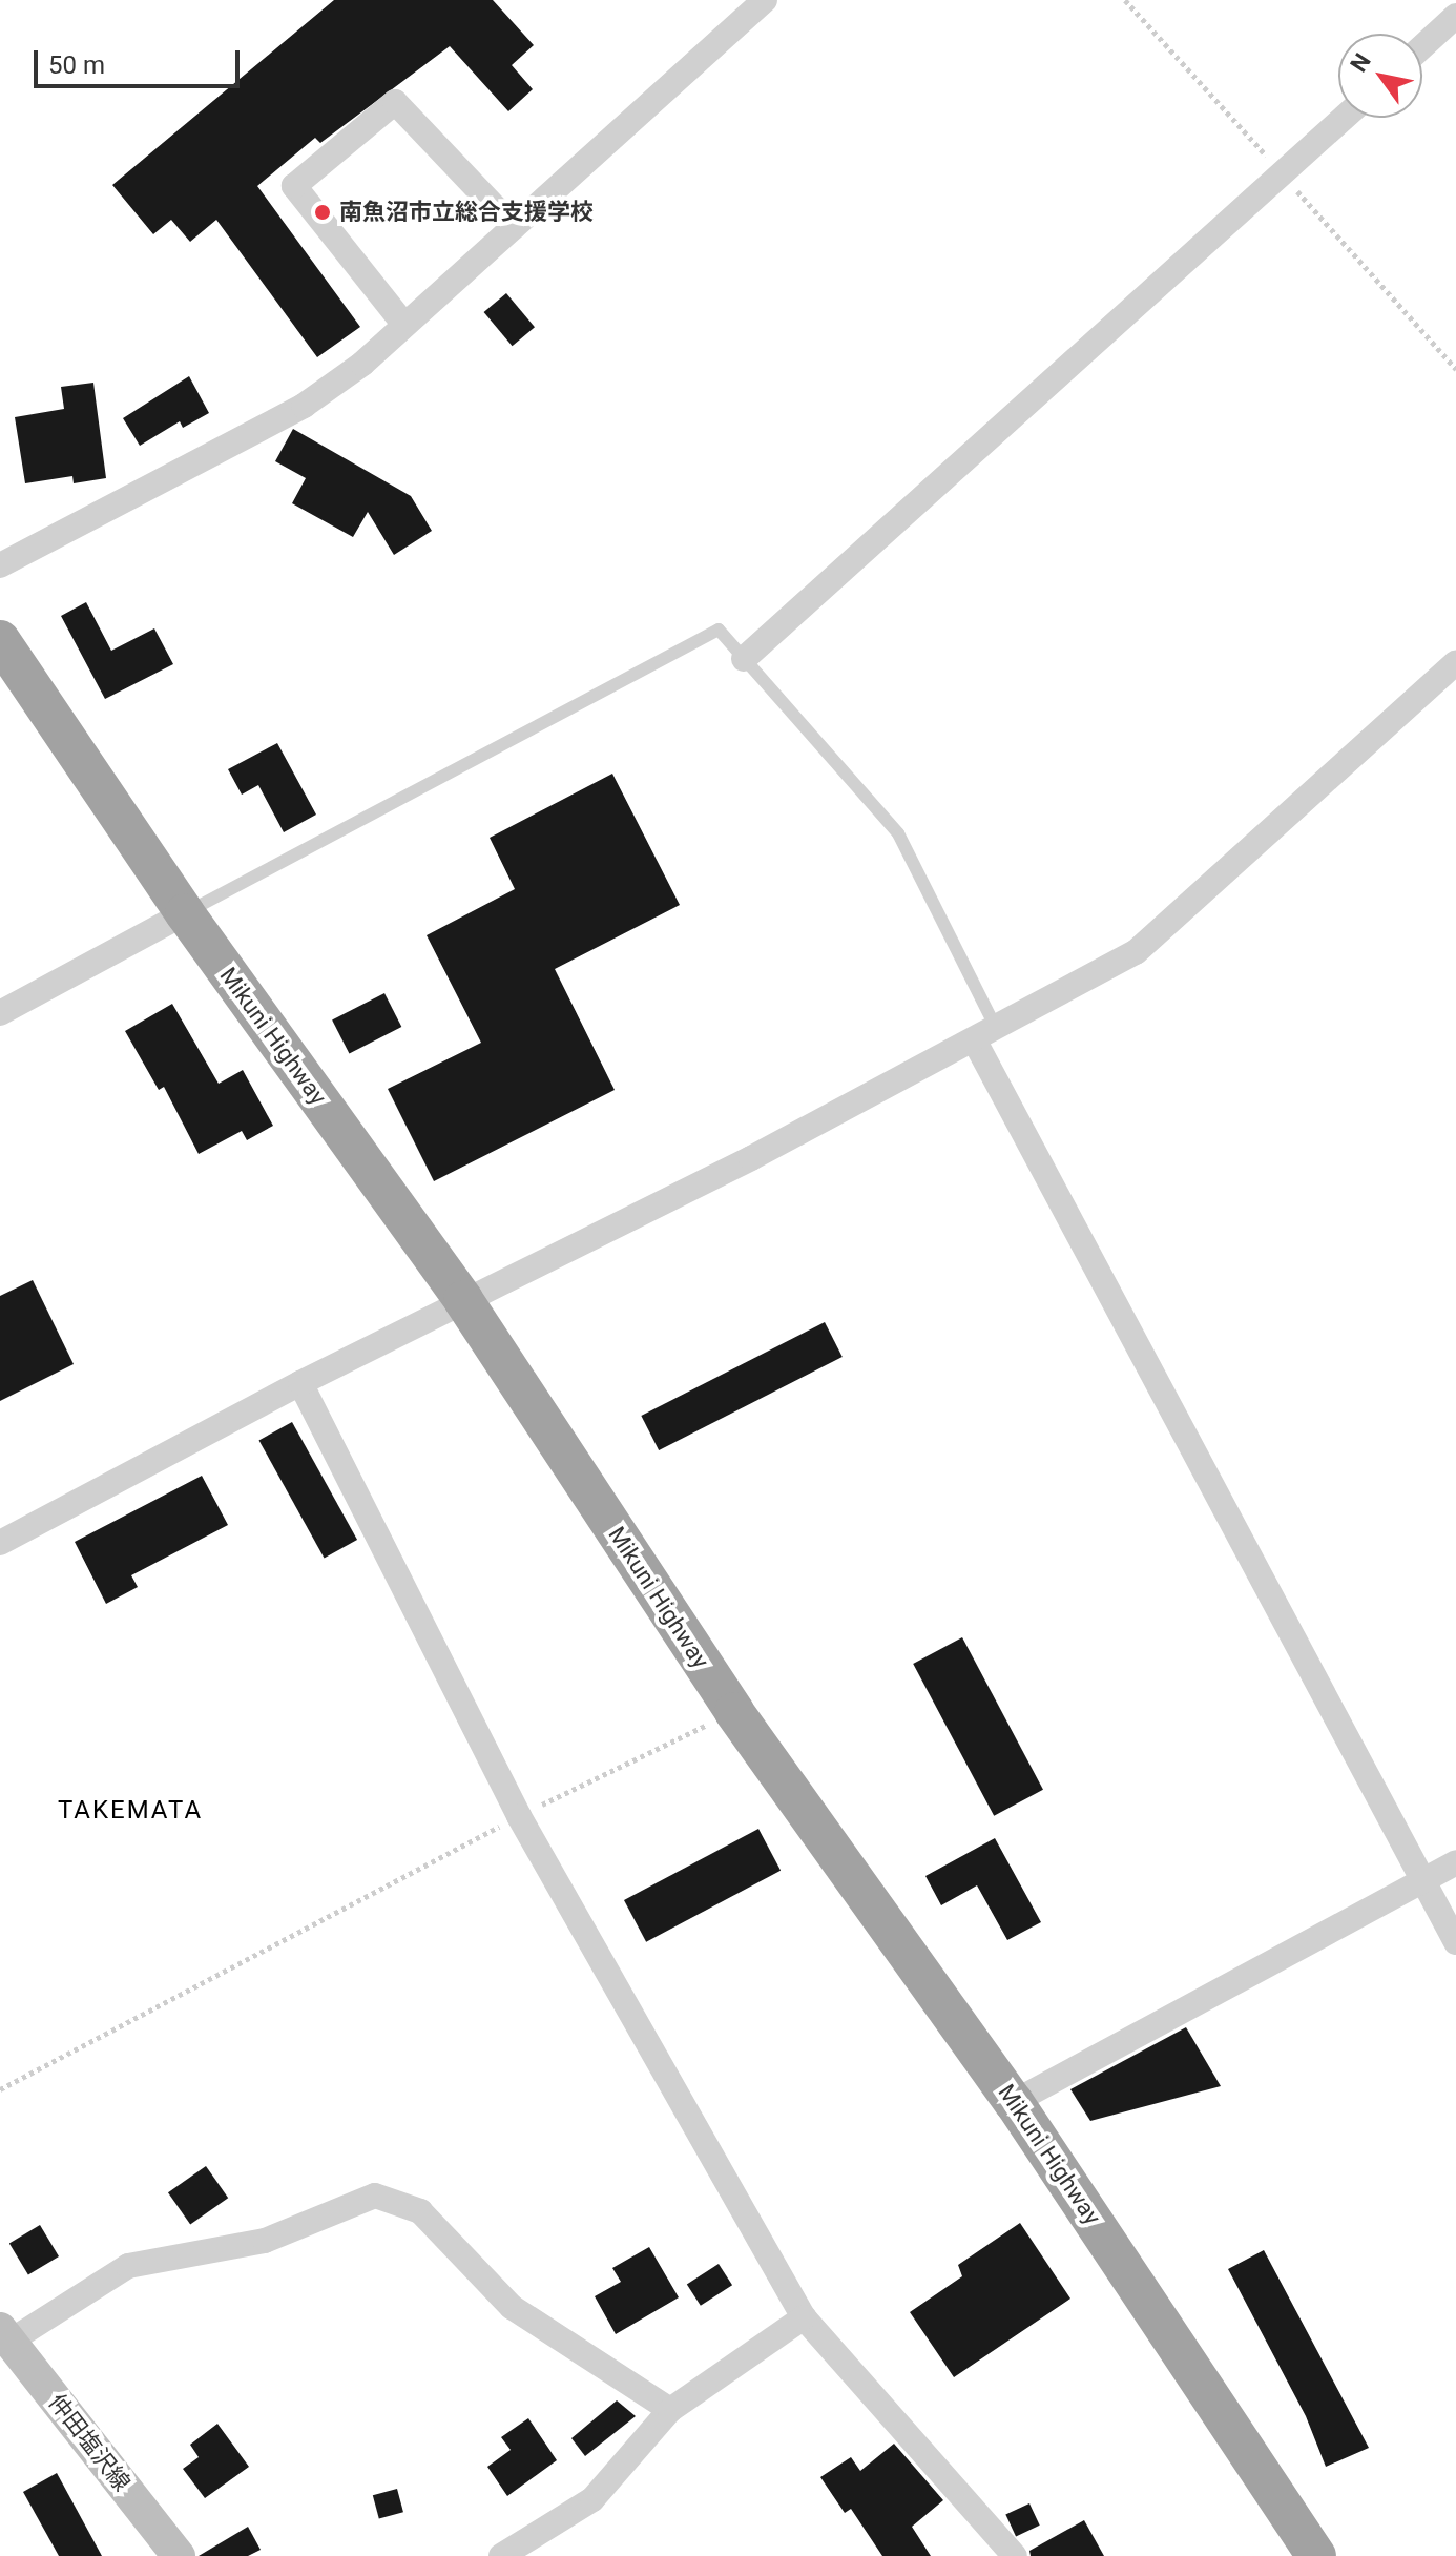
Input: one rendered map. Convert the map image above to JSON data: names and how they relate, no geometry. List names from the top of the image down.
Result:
{
  "streets": {
    "highway": ["Mikuni Highway"],
    "main road": ["仲田塩沢線"]
  },
  "districts": ["TAKEMATA"],
  "places": ["南魚沼市立総合支援学校"],
  "scale_bar": "50 m",
  "north": "top left"
}
